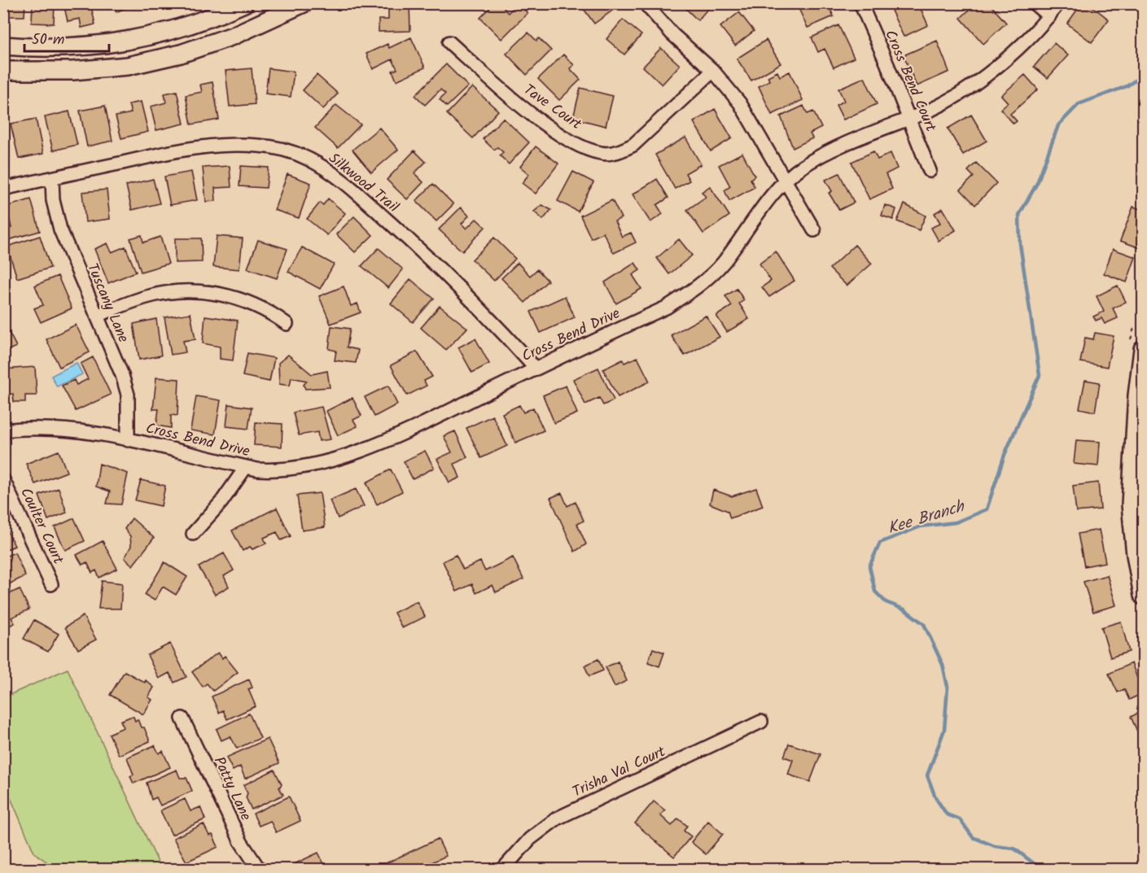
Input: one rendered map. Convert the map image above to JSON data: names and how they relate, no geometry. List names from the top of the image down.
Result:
{
  "streets": {
    "street": [
      "Cross Bend Court",
      "Tave Court",
      "Silkwood Trail",
      "Tuscany Lane",
      "Cross Bend Drive",
      "Coulter Court",
      "Trisha Val Court",
      "Patty Lane"
    ]
  },
  "crossings": [
    ["Cross Bend Court", "Cross Bend Drive"],
    ["Silkwood Trail", "Tuscany Lane"],
    ["Silkwood Trail", "Cross Bend Drive"],
    ["Tuscany Lane", "Cross Bend Drive"]
  ],
  "water": ["Kee Branch"],
  "scale_bar": "50 m"
}
